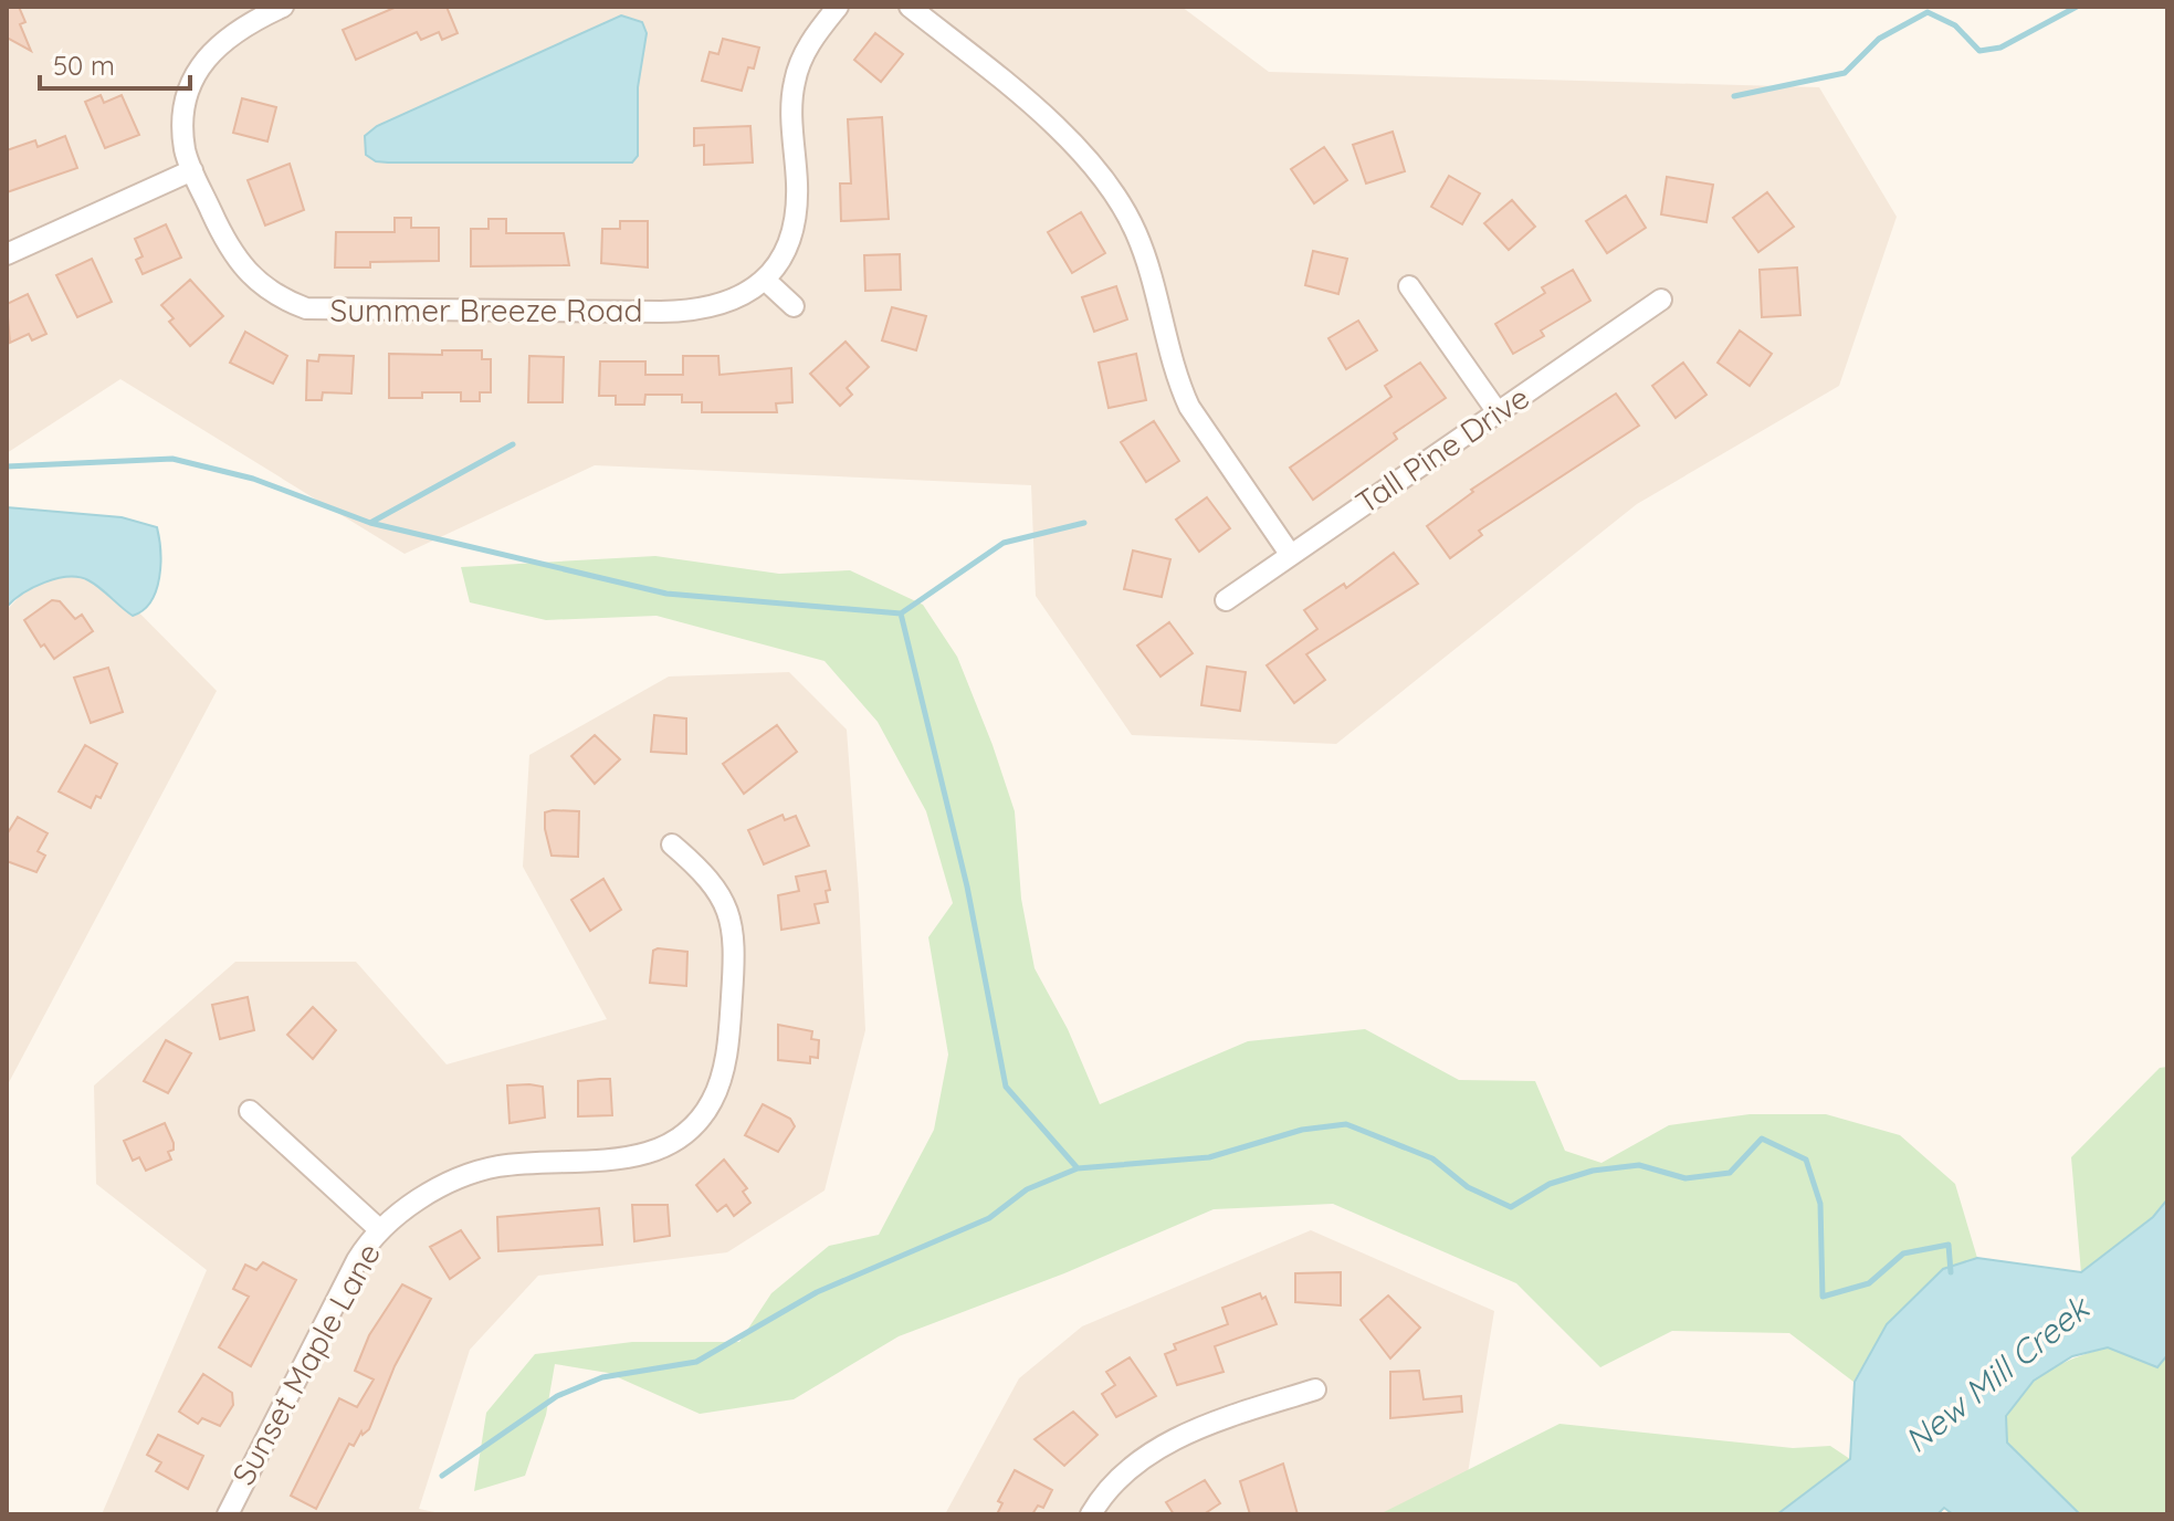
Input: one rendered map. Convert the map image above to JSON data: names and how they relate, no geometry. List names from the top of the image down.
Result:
{
  "streets": {
    "street": ["Summer Breeze Road", "Tall Pine Drive", "Sunset Maple Lane"]
  },
  "water": ["New Mill Creek"],
  "scale_bar": "50 m"
}
